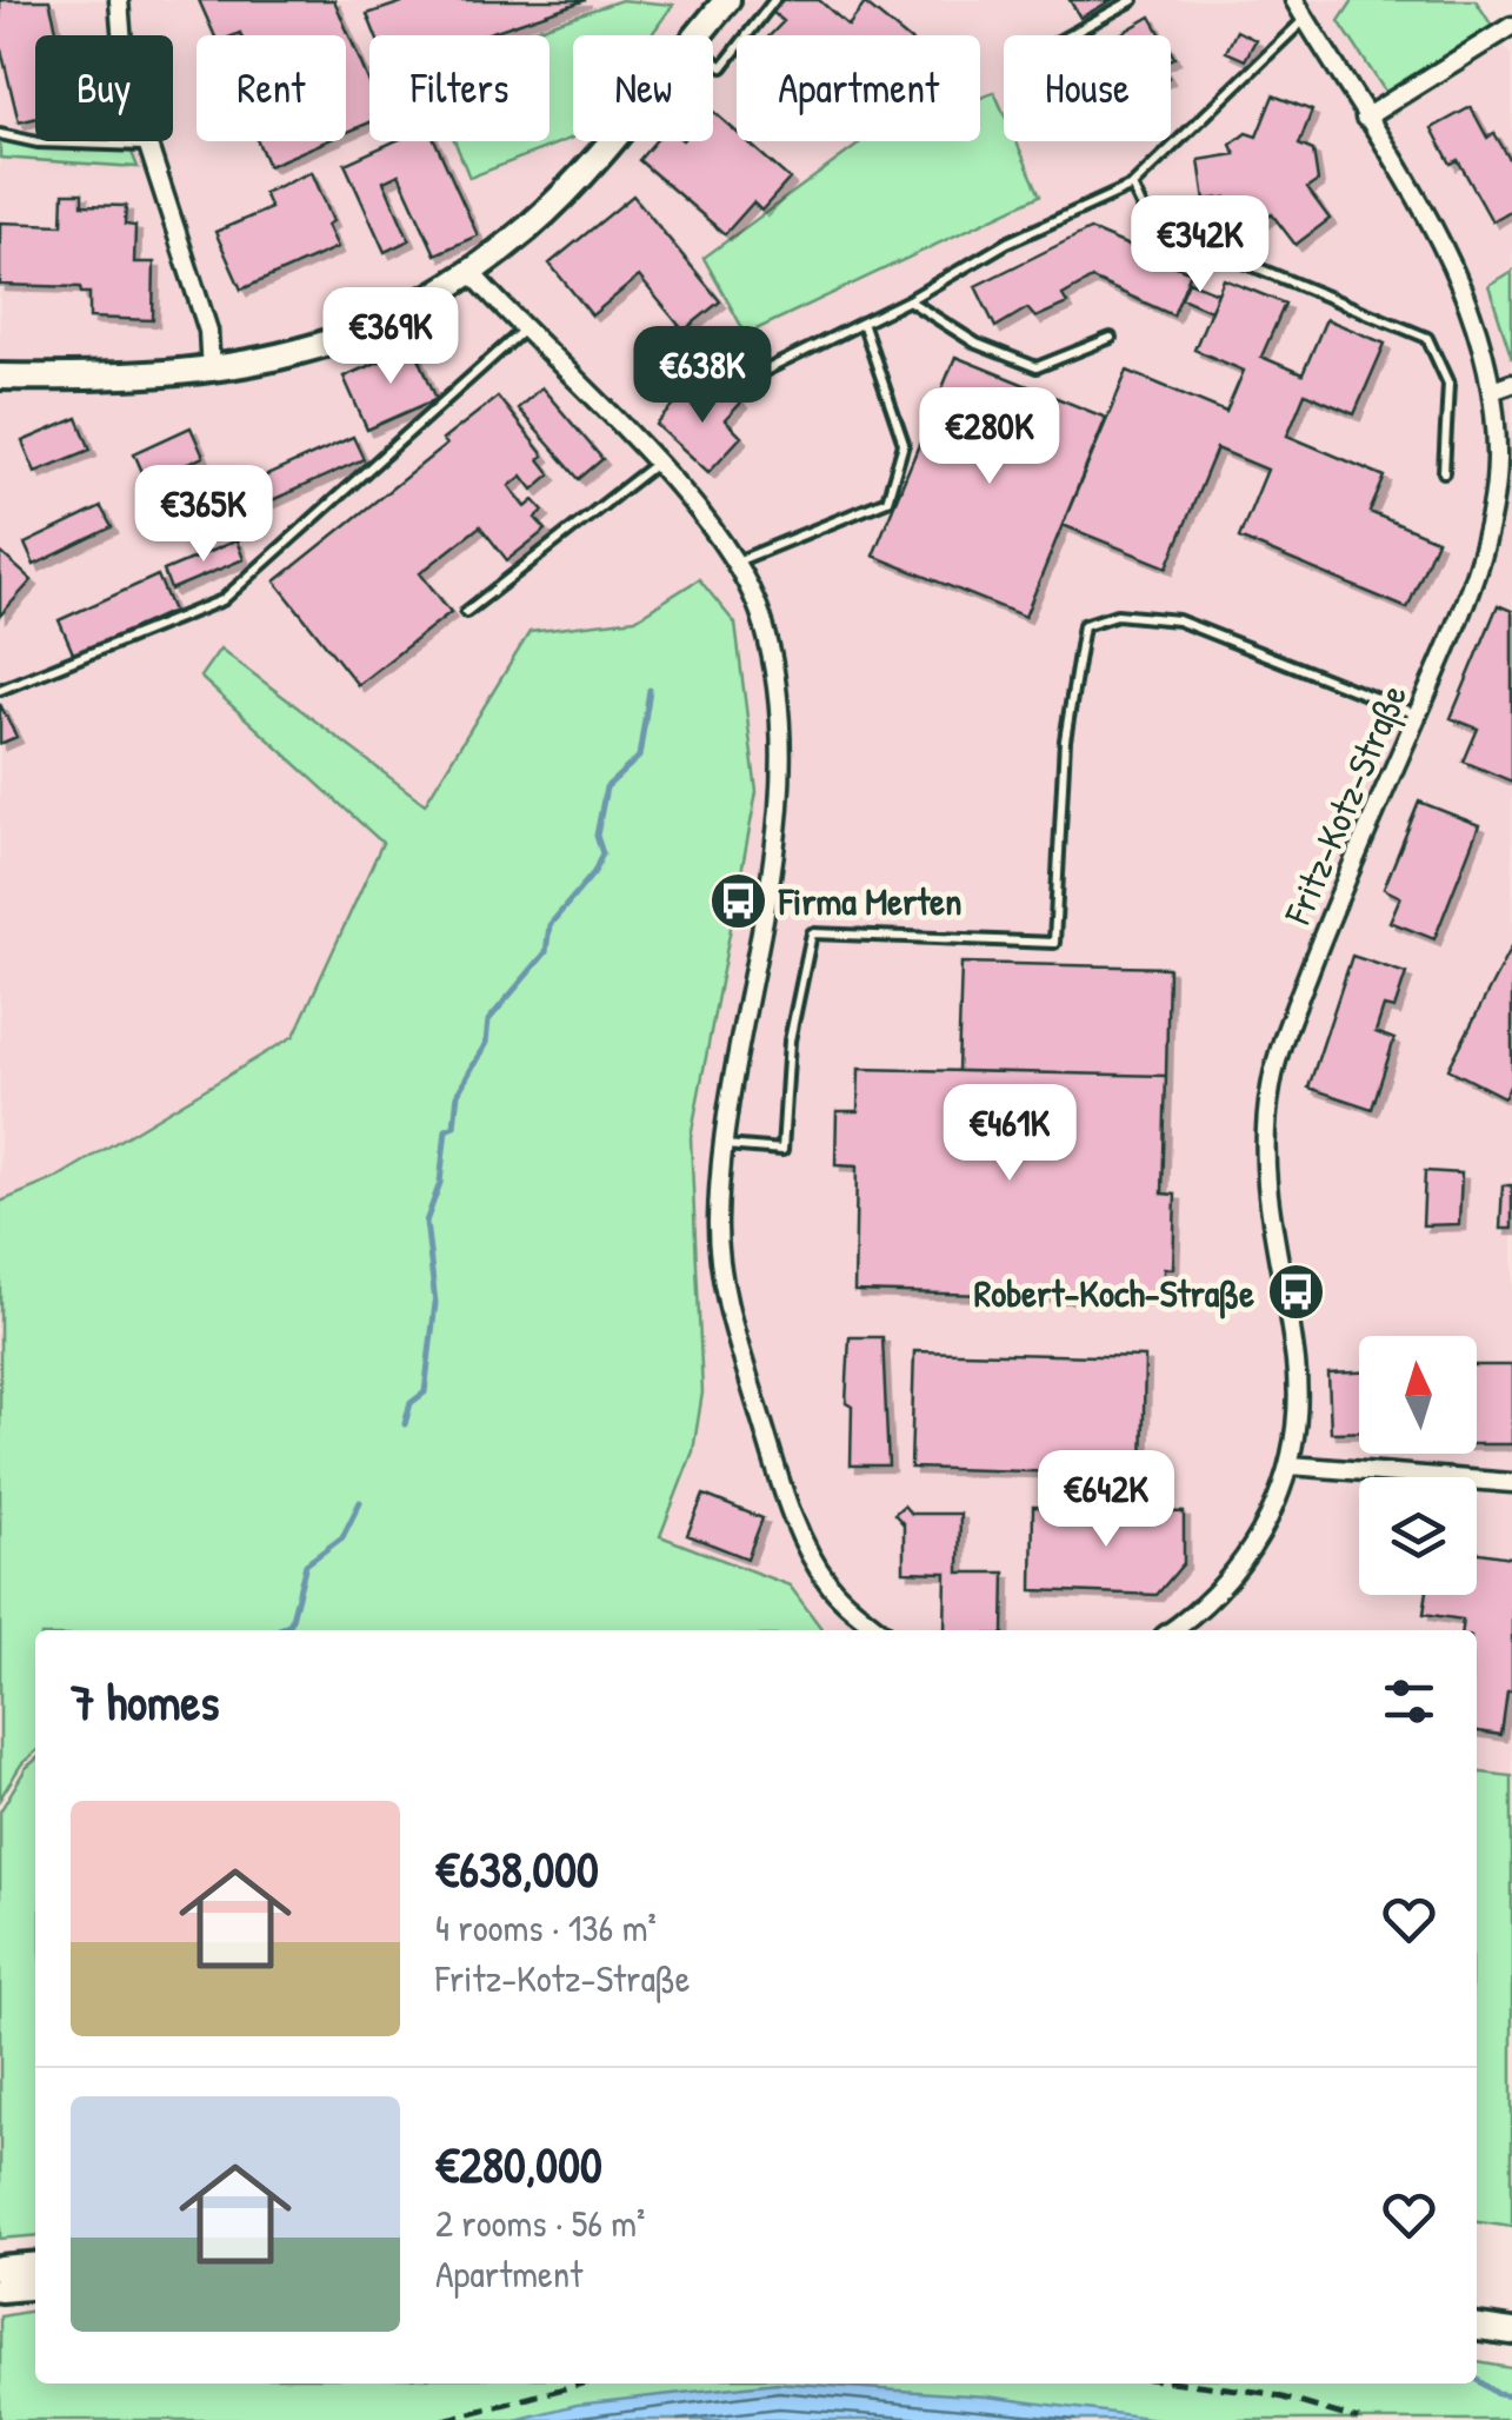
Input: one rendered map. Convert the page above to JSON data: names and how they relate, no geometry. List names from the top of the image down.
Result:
{
  "streets": {
    "street": ["Fritz-Kotz-Straße"]
  },
  "places": {
    "bus stop": ["Firma Merten", "Robert-Koch-Straße"]
  },
  "north": "top",
  "page": {
    "chip": [
      "Buy",
      "Rent",
      "Filters",
      "New",
      "Apartment",
      "House"
    ],
    "price": [
      "€342K",
      "€369K",
      "€638K",
      "€280K",
      "€365K",
      "€461K",
      "€642K"
    ],
    "heading": "7 homes",
    "list": [
      {
        "name": "€638,000",
        "note": "4 rooms · 136 m² · Fritz-Kotz-Straße"
      },
      {
        "name": "€280,000",
        "note": "2 rooms · 56 m² · Apartment"
      }
    ]
  }
}
